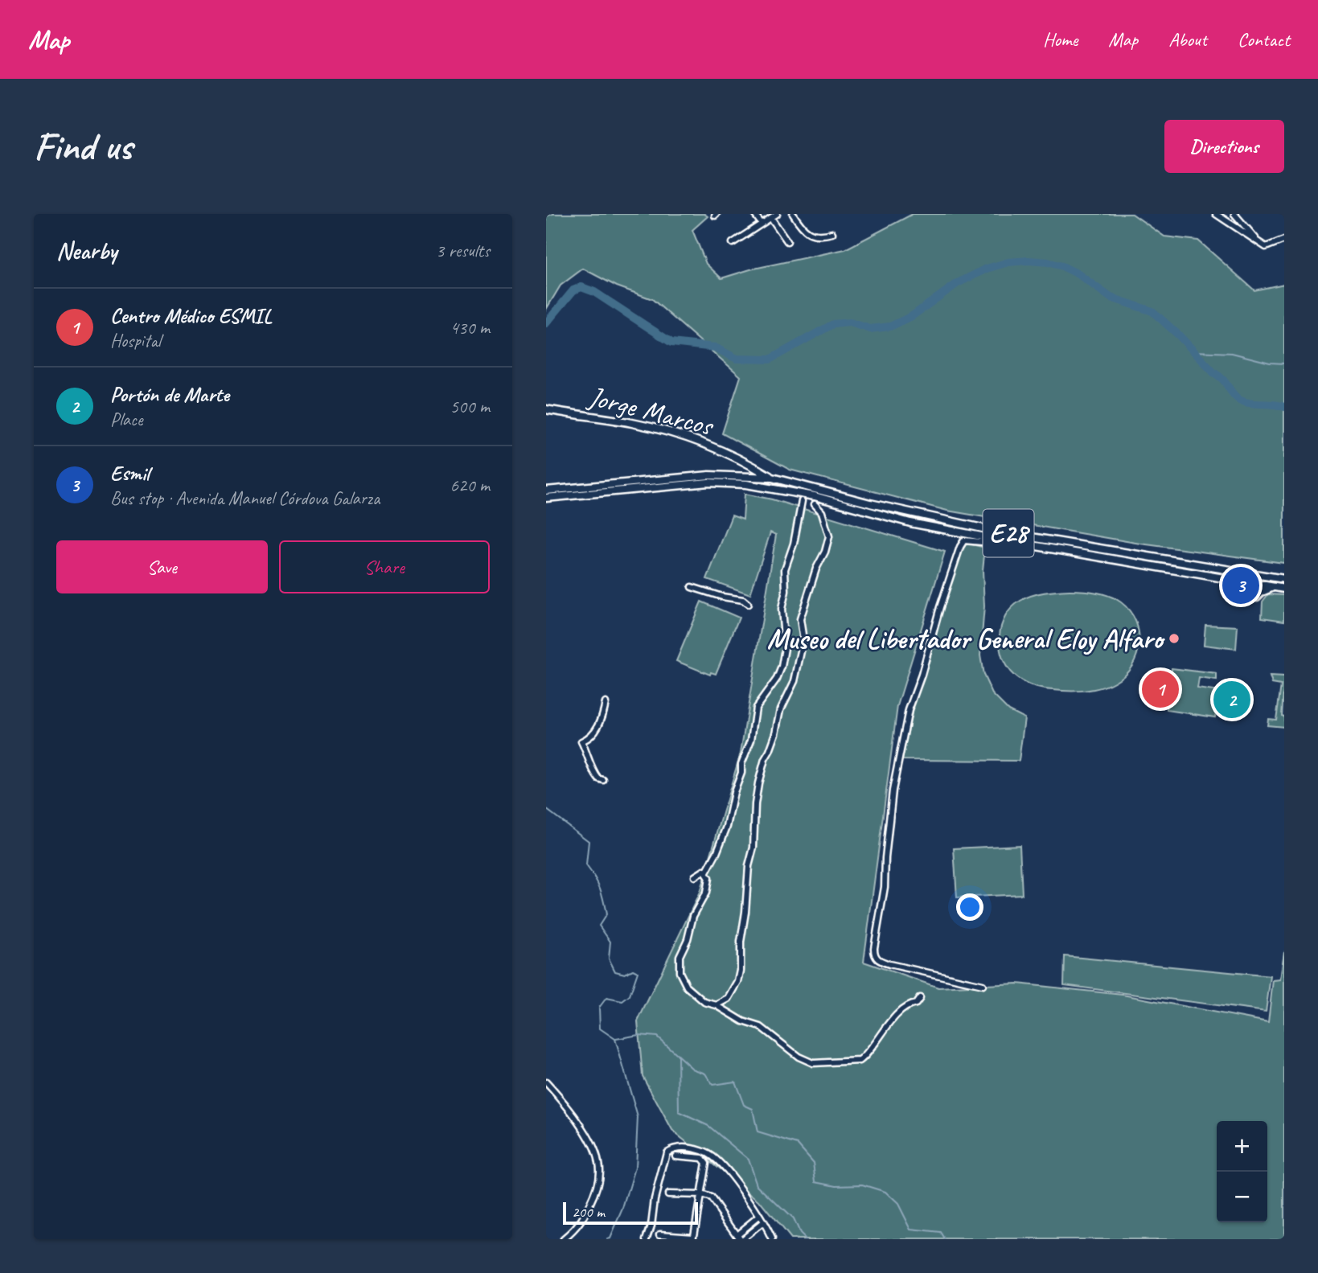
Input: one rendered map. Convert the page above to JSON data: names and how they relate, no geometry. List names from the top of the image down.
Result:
{
  "streets": {
    "main road": ["Jorge Marcos", "E28"]
  },
  "crossings": [
    ["Jorge Marcos", "E28"]
  ],
  "places": ["Museo del Libertador General Eloy Alfaro"],
  "scale_bar": "200 m",
  "page": {
    "header": "Map",
    "nav": [
      "Home",
      "Map",
      "About",
      "Contact"
    ],
    "buttons": [
      "Directions",
      ["Save", "Share"]
    ],
    "title": "Find us",
    "heading": ["Nearby", "3 results"],
    "list": [
      {
        "mark": "1",
        "name": "Centro Médico ESMIL",
        "note": "Hospital",
        "value": "430 m"
      },
      {
        "mark": "2",
        "name": "Portón de Marte",
        "note": "Place",
        "value": "500 m"
      },
      {
        "mark": "3",
        "name": "Esmil",
        "note": "Bus stop · Avenida Manuel Córdova Galarza",
        "value": "620 m"
      }
    ],
    "pins": ["3", "1", "2"],
    "map_buttons": ["+", "−"],
    "scale": "200 m"
  }
}
